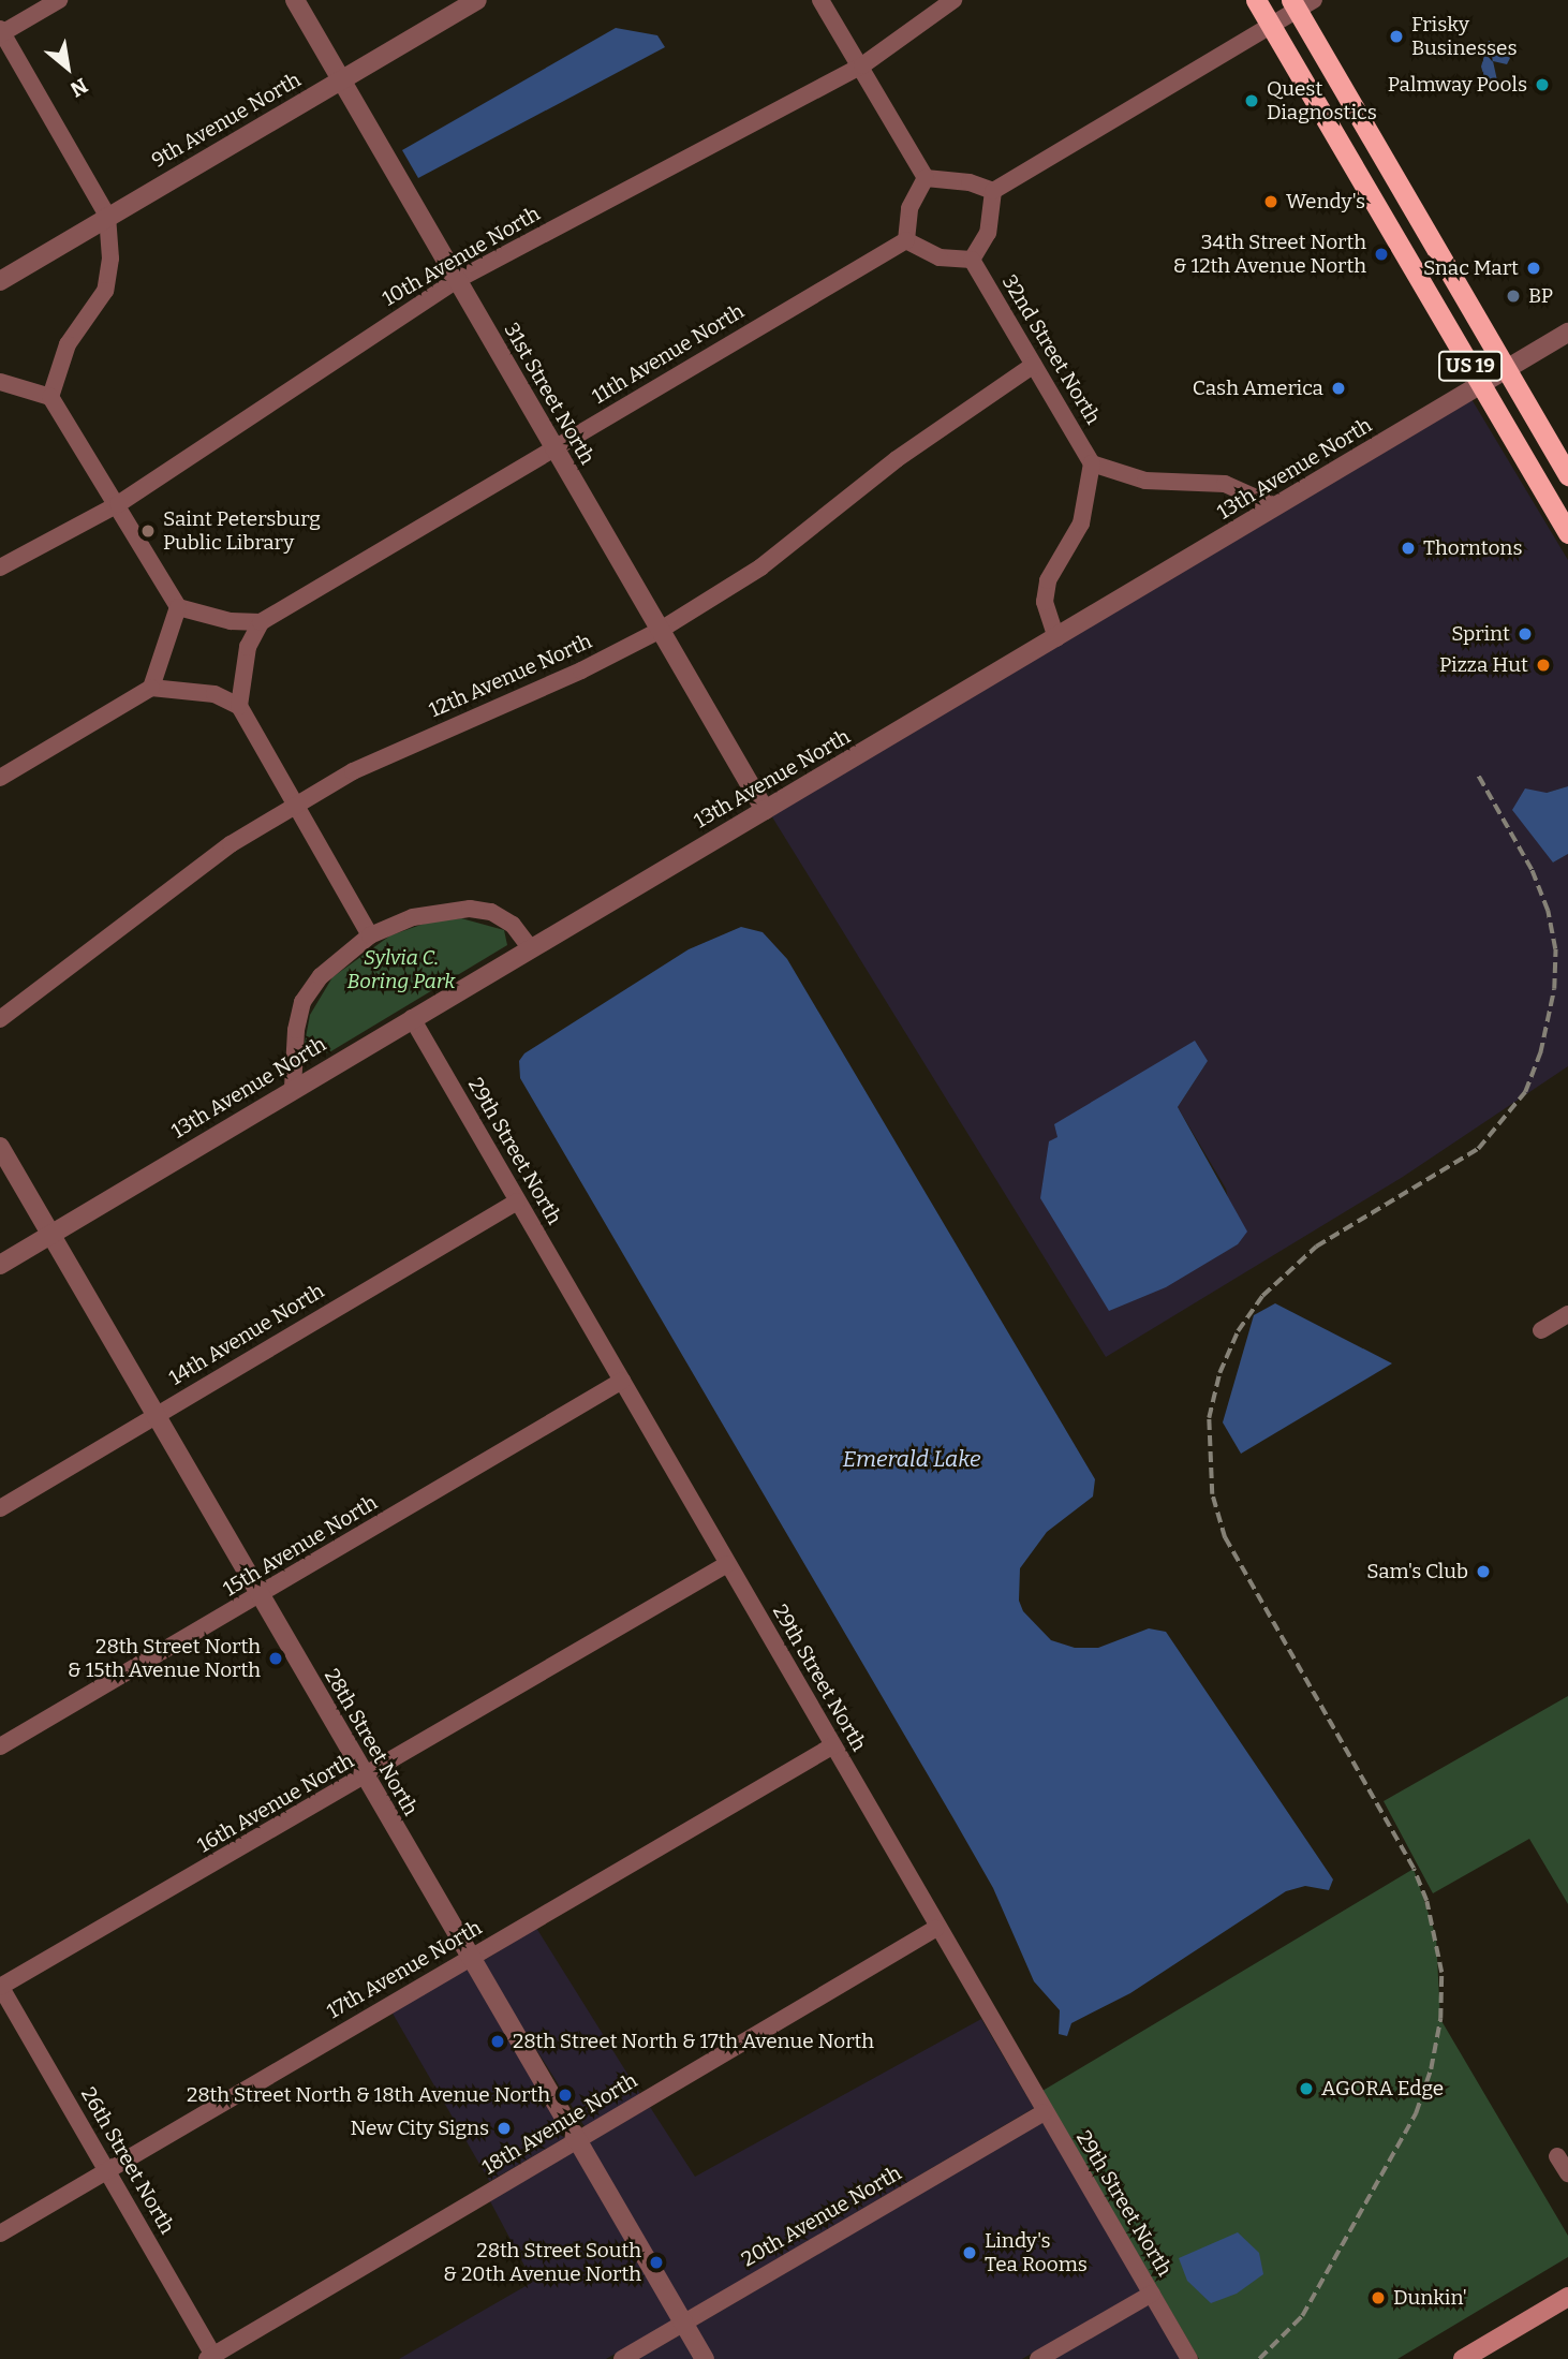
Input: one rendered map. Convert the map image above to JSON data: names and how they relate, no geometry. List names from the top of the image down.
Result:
{
  "streets": {
    "highway": ["US 19"],
    "street": [
      "9th Avenue North",
      "10th Avenue North",
      "32nd Street North",
      "11th Avenue North",
      "31st Street North",
      "13th Avenue North",
      "12th Avenue North",
      "29th Street North",
      "14th Avenue North",
      "15th Avenue North",
      "28th Street North",
      "16th Avenue North",
      "17th Avenue North",
      "18th Avenue North",
      "26th Street North",
      "20th Avenue North"
    ]
  },
  "crossings": [
    ["9th Avenue North", "31st Street North"],
    ["10th Avenue North", "31st Street North"],
    ["32nd Street North", "11th Avenue North"],
    ["32nd Street North", "12th Avenue North"],
    ["11th Avenue North", "31st Street North"],
    ["US 19", "13th Avenue North"],
    ["31st Street North", "13th Avenue North"],
    ["31st Street North", "12th Avenue North"],
    ["13th Avenue North", "29th Street North"],
    ["13th Avenue North", "28th Street North"],
    ["29th Street North", "14th Avenue North"],
    ["29th Street North", "15th Avenue North"],
    ["29th Street North", "16th Avenue North"],
    ["29th Street North", "17th Avenue North"],
    ["29th Street North", "18th Avenue North"],
    ["29th Street North", "20th Avenue North"],
    ["14th Avenue North", "28th Street North"],
    ["15th Avenue North", "28th Street North"],
    ["28th Street North", "16th Avenue North"],
    ["28th Street North", "17th Avenue North"],
    ["28th Street North", "18th Avenue North"],
    ["28th Street North", "20th Avenue North"],
    ["16th Avenue North", "26th Street North"],
    ["17th Avenue North", "26th Street North"],
    ["18th Avenue North", "26th Street North"]
  ],
  "water": ["Emerald Lake"],
  "parks": ["Sylvia C. Boring Park"],
  "places": [
    "Frisky Businesses",
    "Palmway Pools",
    "Quest Diagnostics",
    "Wendy's",
    "34th Street North & 12th Avenue North",
    "Snac Mart",
    "BP",
    "Cash America",
    "Saint Petersburg Public Library",
    "Thorntons",
    "Sprint",
    "Pizza Hut",
    "Sam's Club",
    "28th Street North & 15th Avenue North",
    "28th Street North & 17th Avenue North",
    "AGORA Edge",
    "28th Street North & 18th Avenue North",
    "New City Signs",
    "Lindy's Tea Rooms",
    "28th Street South & 20th Avenue North",
    "Dunkin'"
  ],
  "north": "bottom right"
}
